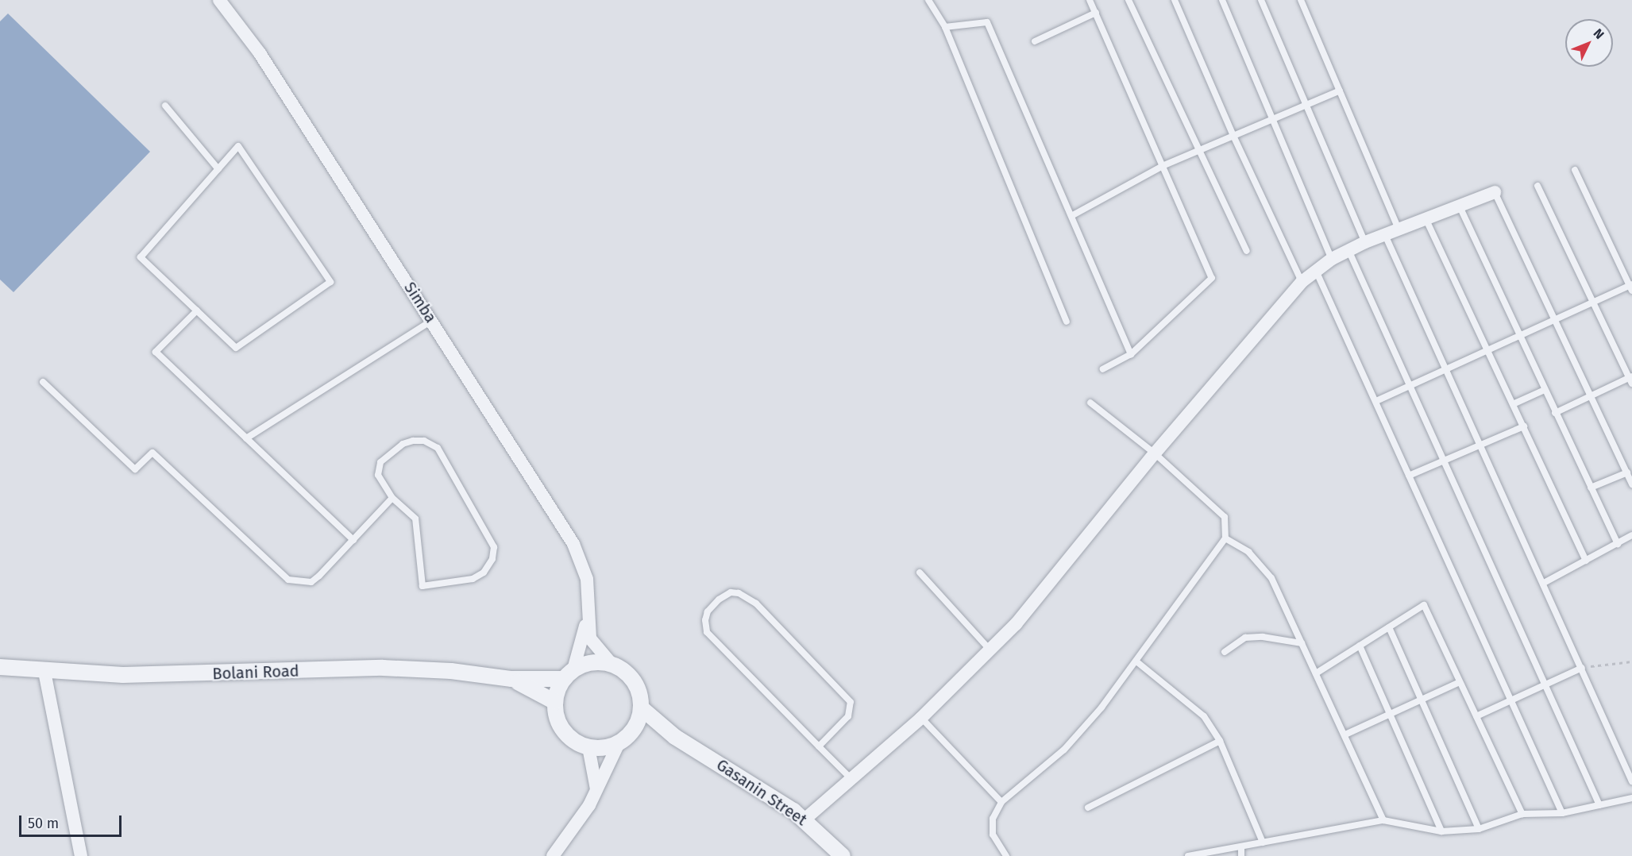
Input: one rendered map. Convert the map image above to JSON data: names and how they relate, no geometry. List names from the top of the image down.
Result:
{
  "streets": {
    "street": ["Simba", "Bolani Road", "Gasanin Street"]
  },
  "crossings": [
    ["Bolani Road", "Gasanin Street"]
  ],
  "scale_bar": "50 m",
  "north": "top right"
}
